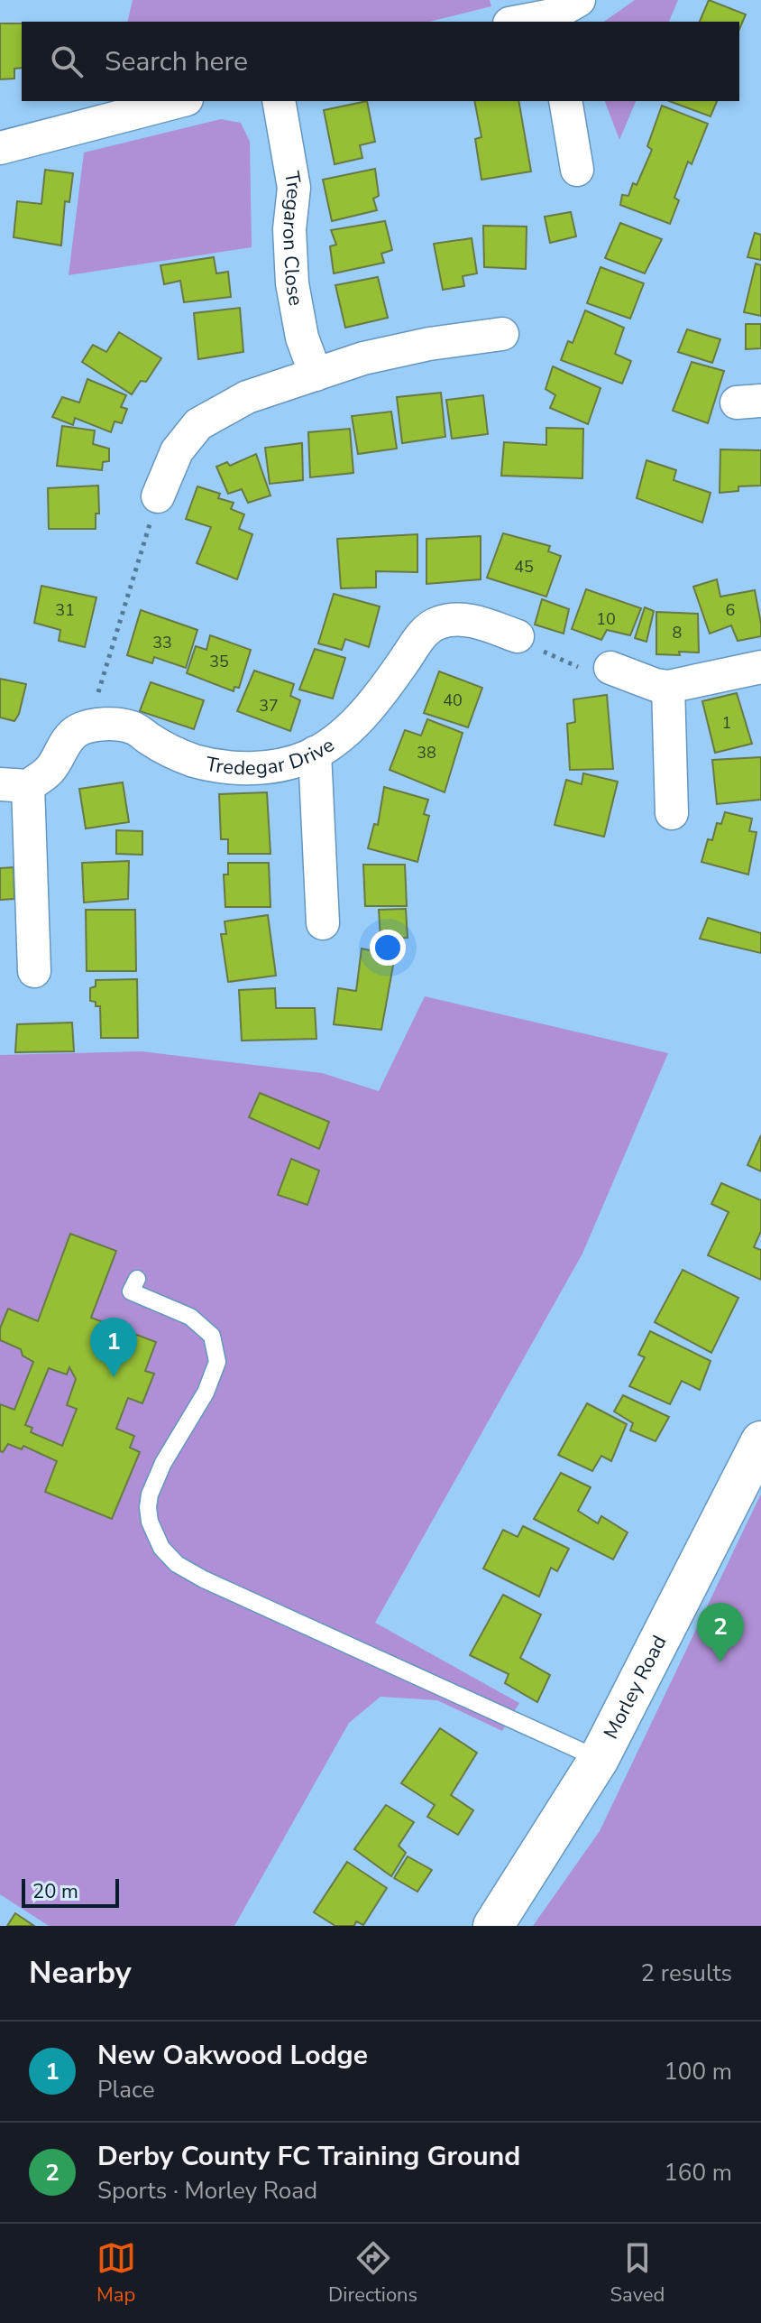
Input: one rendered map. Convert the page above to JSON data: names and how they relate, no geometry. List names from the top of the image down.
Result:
{
  "streets": {
    "street": ["Tregaron Close", "Tredegar Drive", "Morley Road"]
  },
  "house_numbers": [
    "45",
    "31",
    "6",
    "10",
    "8",
    "33",
    "35",
    "40",
    "37",
    "1",
    "38"
  ],
  "scale_bar": "20 m",
  "page": {
    "search": "Search here",
    "pins": ["1", "2"],
    "scale": "20 m",
    "heading": ["Nearby", "2 results"],
    "list": [
      {
        "mark": "1",
        "name": "New Oakwood Lodge",
        "note": "Place",
        "value": "100 m"
      },
      {
        "mark": "2",
        "name": "Derby County FC Training Ground",
        "note": "Sports · Morley Road",
        "value": "160 m"
      }
    ],
    "nav": ["Map", "Directions", "Saved"]
  }
}
